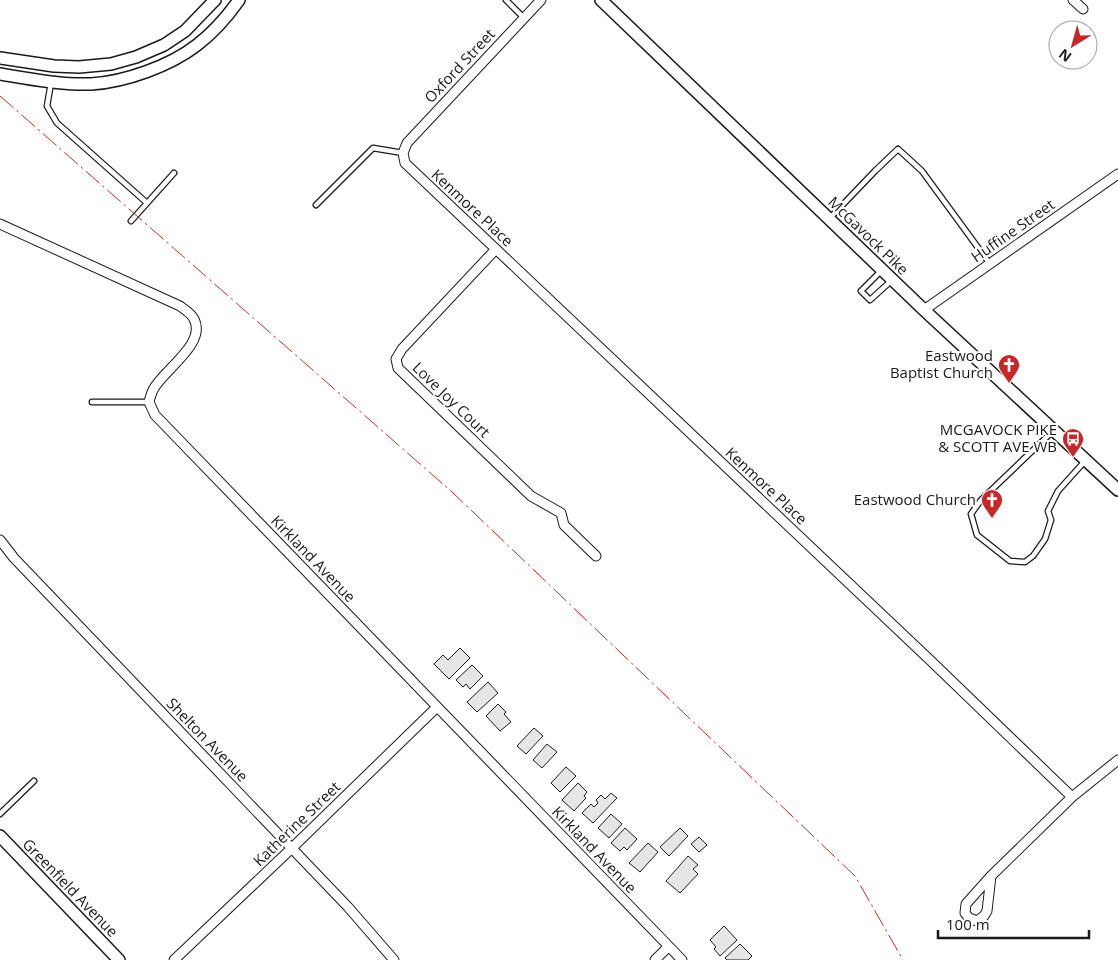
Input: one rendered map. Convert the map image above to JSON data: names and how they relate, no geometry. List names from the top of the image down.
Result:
{
  "streets": {
    "street": [
      "Oxford Street",
      "Kenmore Place",
      "Huffine Street",
      "McGavock Pike",
      "Love Joy Court",
      "Kirkland Avenue",
      "Shelton Avenue",
      "Katherine Street",
      "Greenfield Avenue"
    ]
  },
  "crossings": [
    ["Oxford Street", "Kenmore Place"],
    ["Kenmore Place", "Love Joy Court"],
    ["Huffine Street", "McGavock Pike"],
    ["Kirkland Avenue", "Katherine Street"],
    ["Shelton Avenue", "Katherine Street"]
  ],
  "places": {
    "church": ["Eastwood Baptist Church", "Eastwood Church"],
    "bus stop": ["MCGAVOCK PIKE & SCOTT AVE WB"]
  },
  "scale_bar": "100 m",
  "north": "bottom left"
}
